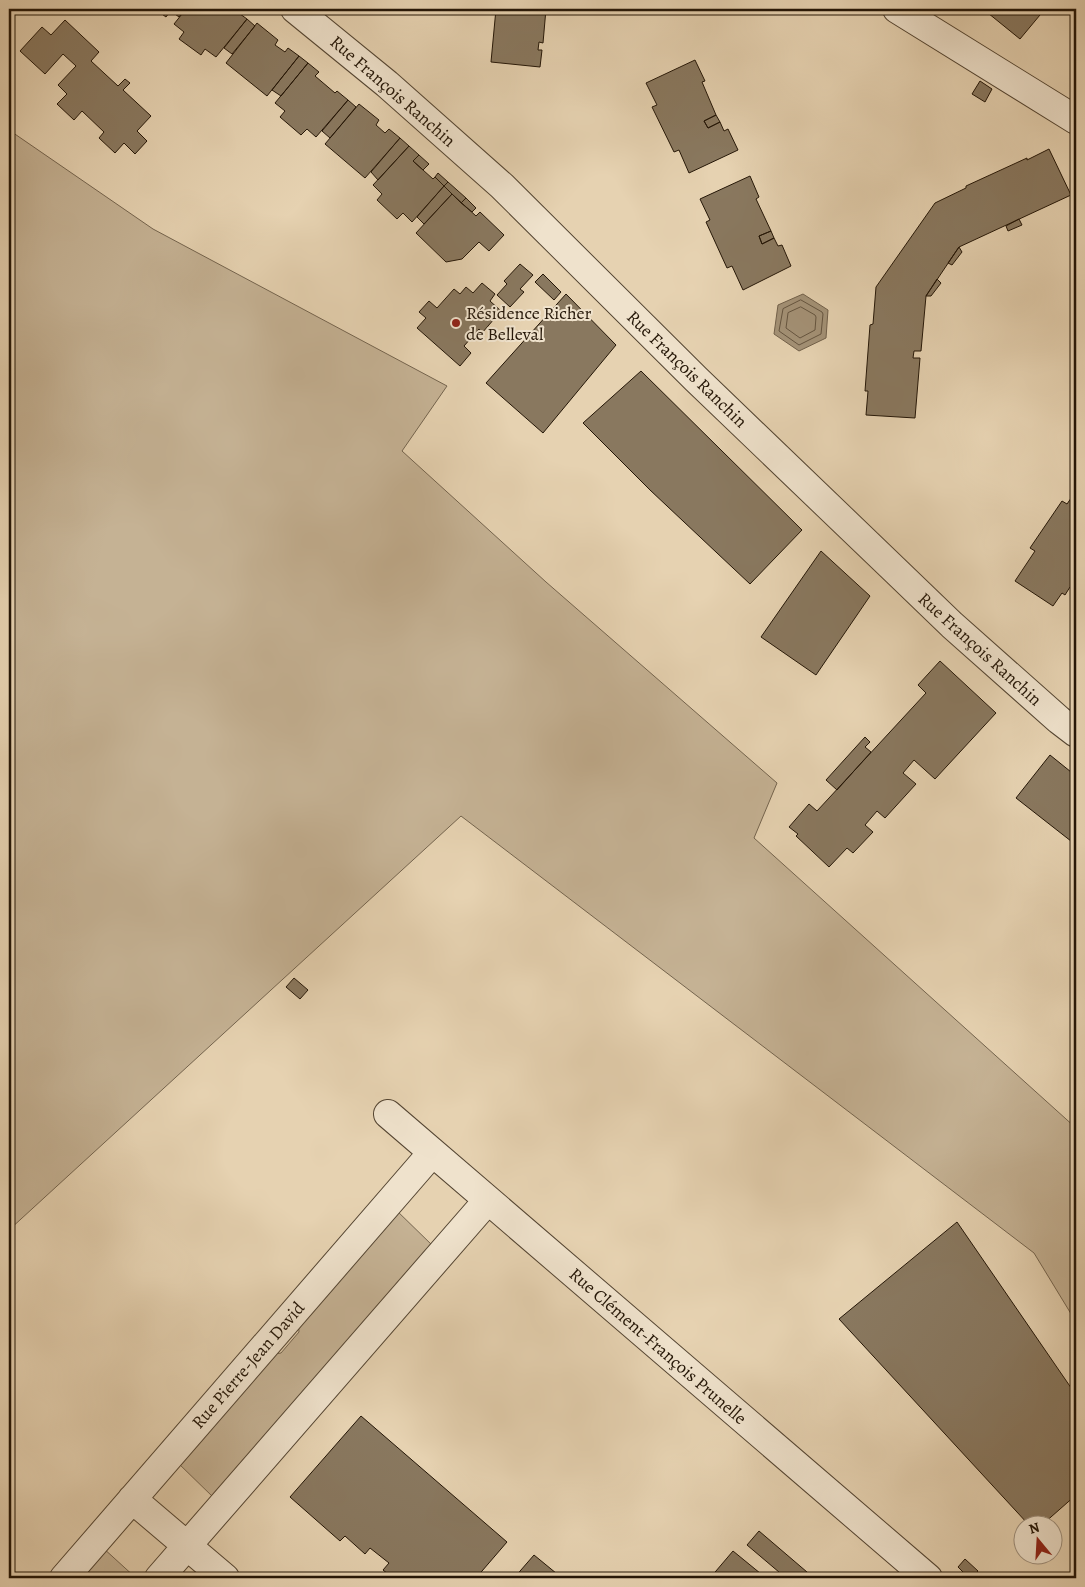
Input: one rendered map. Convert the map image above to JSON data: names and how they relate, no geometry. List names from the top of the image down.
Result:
{
  "streets": {
    "street": ["Rue François Ranchin", "Rue Clément-François Prunelle", "Rue Pierre-Jean David"]
  },
  "crossings": [
    ["Rue Clément-François Prunelle", "Rue Pierre-Jean David"]
  ],
  "places": ["Résidence Richer de Belleval"],
  "north": "top"
}
